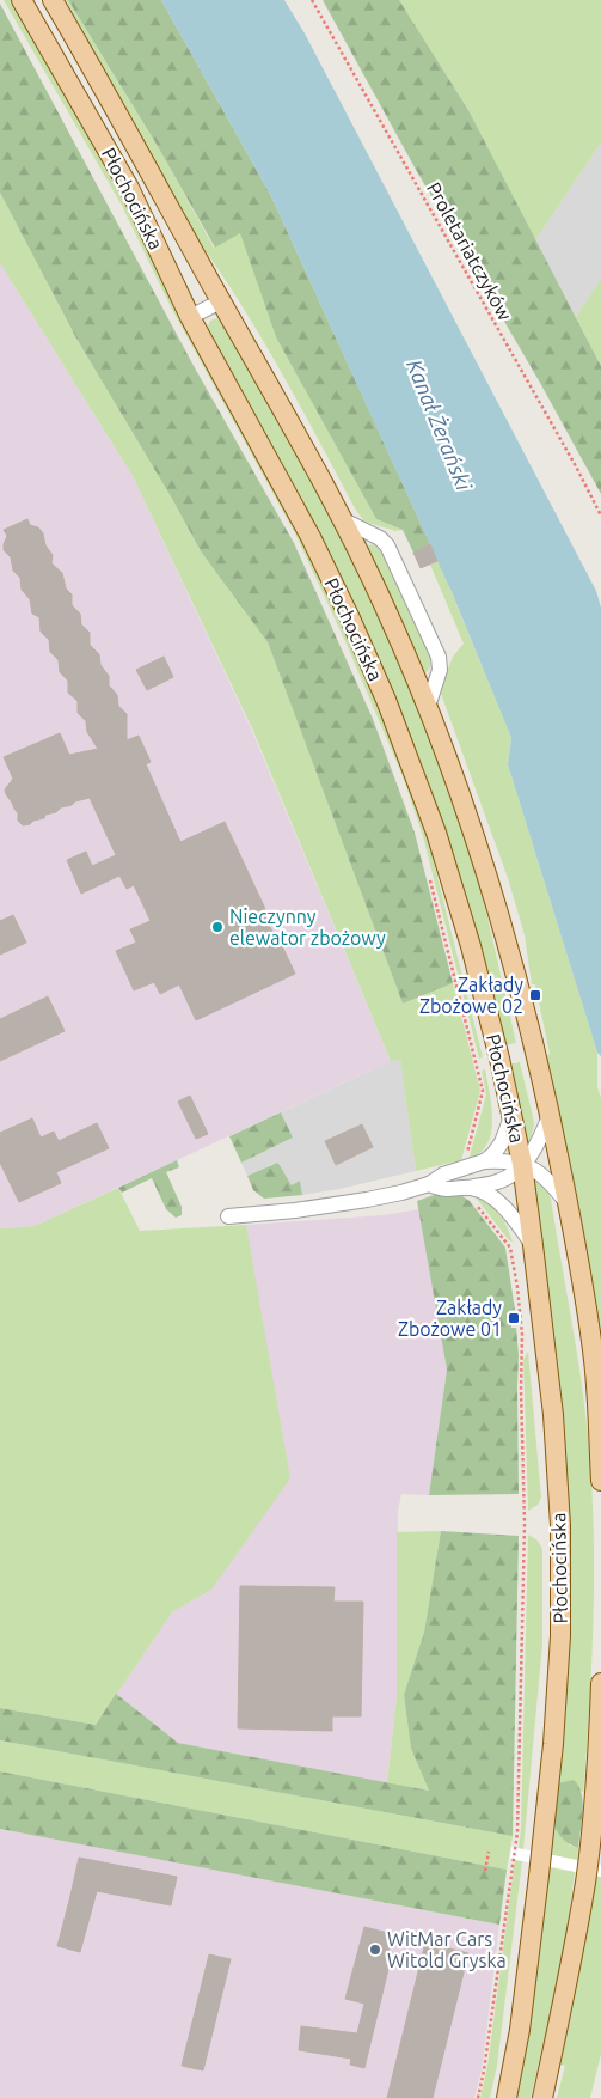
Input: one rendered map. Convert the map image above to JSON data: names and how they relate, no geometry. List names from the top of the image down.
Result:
{
  "streets": {
    "main road": ["Płochocińska"],
    "path": ["Proletariatczyków"]
  },
  "water": ["Kanał Żerański"],
  "places": {
    "other": ["Nieczynny elewator zbożowy", "WitMar Cars Witold Gryska"],
    "transit": ["Zakłady Zbożowe 02", "Zakłady Zbożowe 01"]
  }
}
